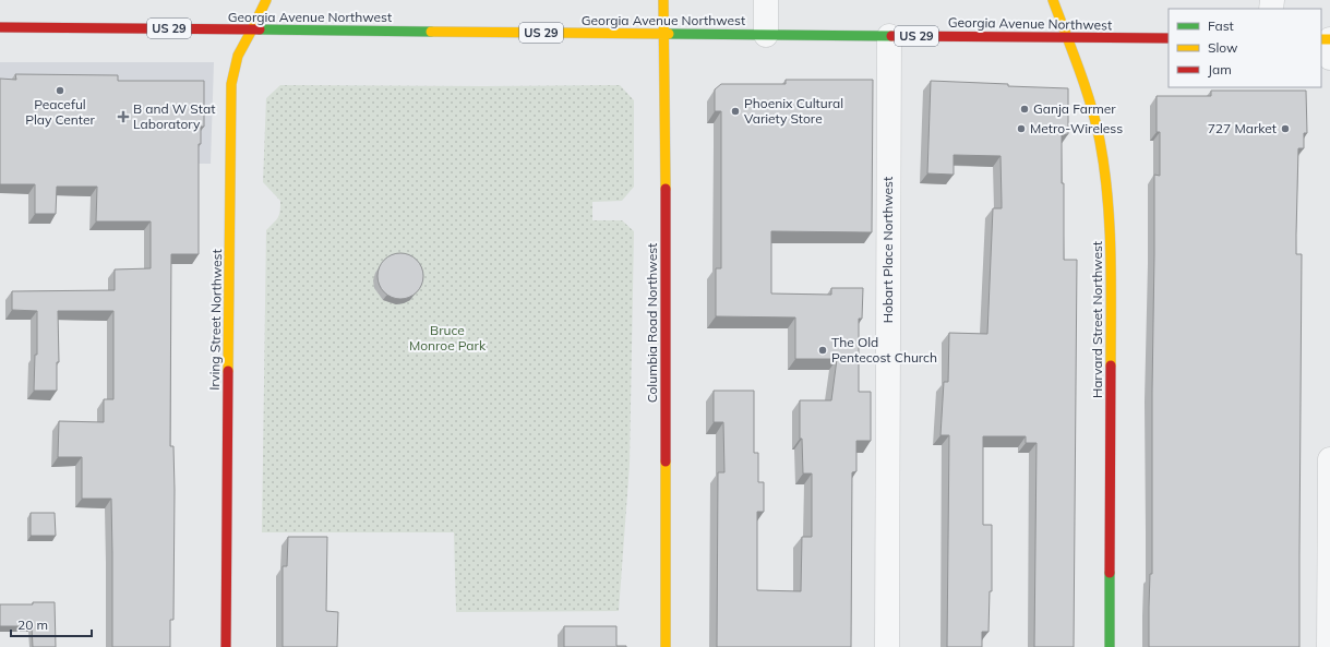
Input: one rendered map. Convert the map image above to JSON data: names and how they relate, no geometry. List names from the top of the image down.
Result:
{
  "streets": {
    "main road": [
      "Georgia Avenue Northwest",
      "US 29",
      "Irving Street Northwest",
      "Harvard Street Northwest",
      "Columbia Road Northwest"
    ],
    "street": ["Hobart Place Northwest"]
  },
  "crossings": [
    ["Georgia Avenue Northwest", "Hobart Place Northwest"],
    ["Georgia Avenue Northwest", "Irving Street Northwest"],
    ["Georgia Avenue Northwest", "Harvard Street Northwest"],
    ["Georgia Avenue Northwest", "Columbia Road Northwest"]
  ],
  "parks": ["Bruce Monroe Park"],
  "places": {
    "other": [
      "Peaceful Play Center",
      "Ganja Farmer",
      "Phoenix Cultural Variety Store",
      "Metro-Wireless",
      "727 Market",
      "The Old Pentecost Church"
    ],
    "health": ["B and W Stat Laboratory"]
  },
  "legend": ["Fast", "Slow", "Jam"],
  "scale_bar": "20 m"
}
